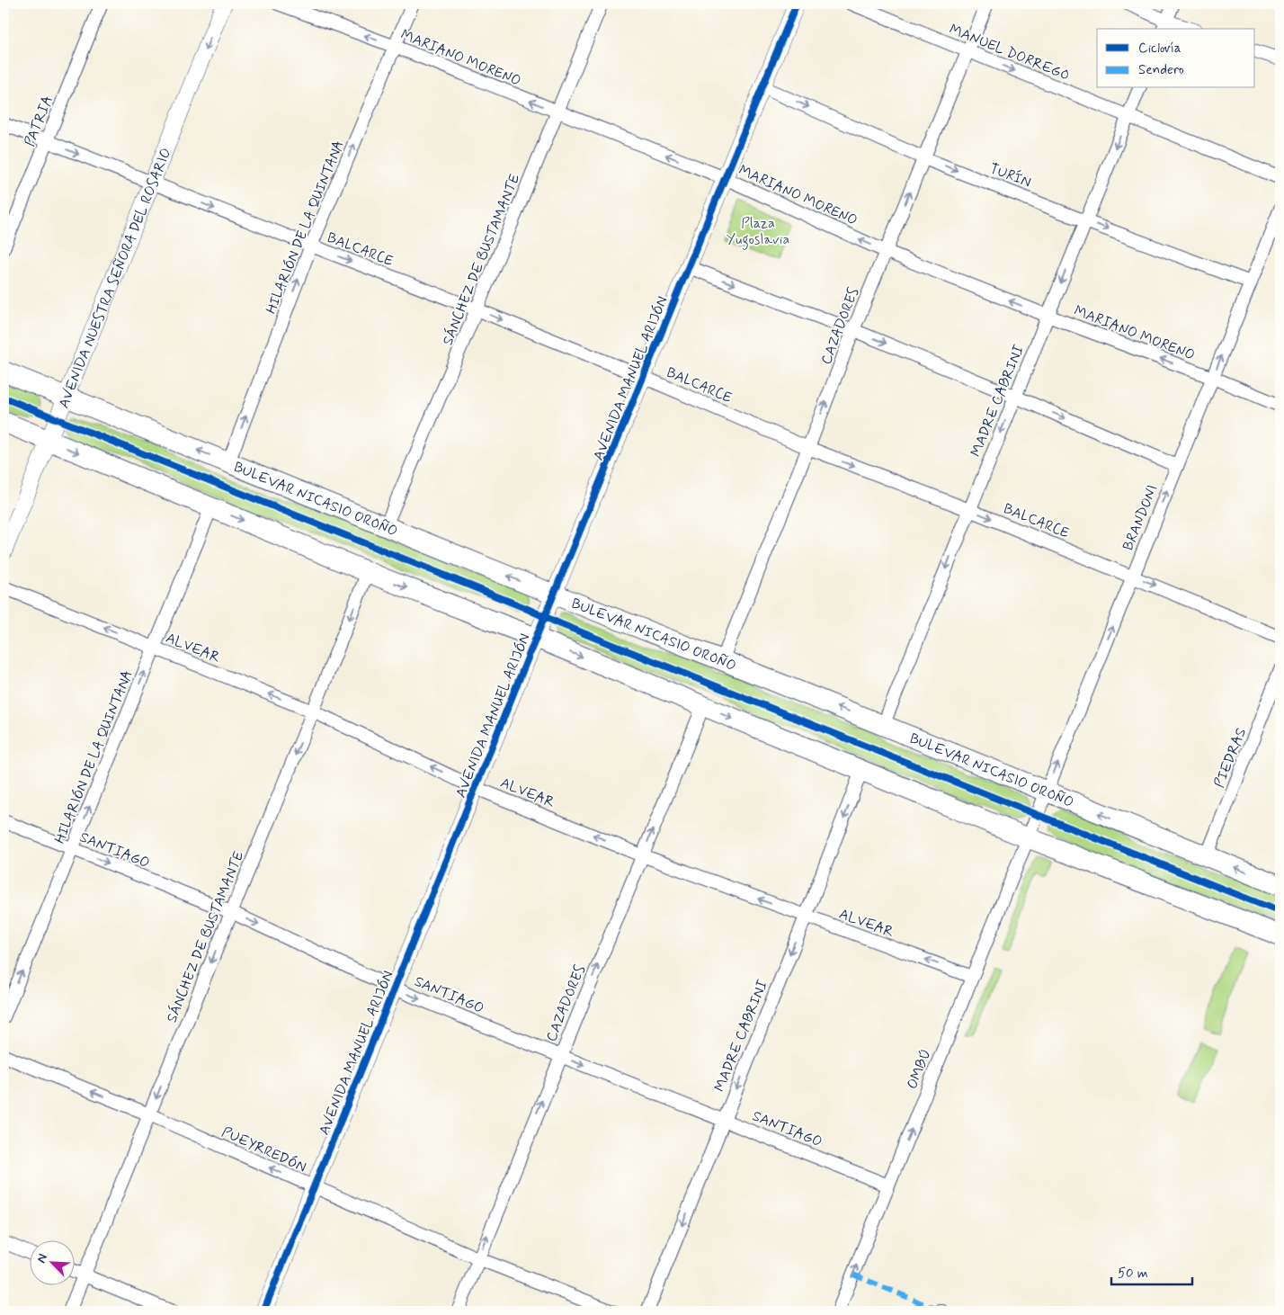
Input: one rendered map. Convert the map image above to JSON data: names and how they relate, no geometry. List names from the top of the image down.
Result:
{
  "streets": {
    "main road": ["BULEVAR NICASIO OROÑO"],
    "street": [
      "MANUEL DORREGO",
      "MARIANO MORENO",
      "PATRIA",
      "TURÍN",
      "HILARIÓN DE LA QUINTANA",
      "BALCARCE",
      "SÁNCHEZ DE BUSTAMANTE",
      "AVENIDA NUESTRA SEÑORA DEL ROSARIO",
      "CAZADORES",
      "AVENIDA MANUEL ARIJÓN",
      "MADRE CABRINI",
      "BRANDONI",
      "ALVEAR",
      "PIEDRAS",
      "SANTIAGO",
      "OMBÚ",
      "PUEYRREDÓN"
    ]
  },
  "crossings": [
    ["MANUEL DORREGO", "CAZADORES"],
    ["MANUEL DORREGO", "MADRE CABRINI"],
    ["MARIANO MORENO", "HILARIÓN DE LA QUINTANA"],
    ["MARIANO MORENO", "SÁNCHEZ DE BUSTAMANTE"],
    ["MARIANO MORENO", "CAZADORES"],
    ["MARIANO MORENO", "AVENIDA MANUEL ARIJÓN"],
    ["MARIANO MORENO", "MADRE CABRINI"],
    ["MARIANO MORENO", "BRANDONI"],
    ["PATRIA", "BALCARCE"],
    ["TURÍN", "CAZADORES"],
    ["TURÍN", "AVENIDA MANUEL ARIJÓN"],
    ["TURÍN", "MADRE CABRINI"],
    ["TURÍN", "BRANDONI"],
    ["HILARIÓN DE LA QUINTANA", "BALCARCE"],
    ["HILARIÓN DE LA QUINTANA", "BULEVAR NICASIO OROÑO"],
    ["HILARIÓN DE LA QUINTANA", "ALVEAR"],
    ["HILARIÓN DE LA QUINTANA", "SANTIAGO"],
    ["BALCARCE", "SÁNCHEZ DE BUSTAMANTE"],
    ["BALCARCE", "AVENIDA NUESTRA SEÑORA DEL ROSARIO"],
    ["BALCARCE", "CAZADORES"],
    ["BALCARCE", "AVENIDA MANUEL ARIJÓN"],
    ["BALCARCE", "MADRE CABRINI"],
    ["BALCARCE", "BRANDONI"],
    ["SÁNCHEZ DE BUSTAMANTE", "BULEVAR NICASIO OROÑO"],
    ["SÁNCHEZ DE BUSTAMANTE", "ALVEAR"],
    ["SÁNCHEZ DE BUSTAMANTE", "SANTIAGO"],
    ["SÁNCHEZ DE BUSTAMANTE", "PUEYRREDÓN"],
    ["AVENIDA NUESTRA SEÑORA DEL ROSARIO", "BULEVAR NICASIO OROÑO"],
    ["CAZADORES", "BULEVAR NICASIO OROÑO"],
    ["CAZADORES", "ALVEAR"],
    ["CAZADORES", "SANTIAGO"],
    ["CAZADORES", "PUEYRREDÓN"],
    ["AVENIDA MANUEL ARIJÓN", "BULEVAR NICASIO OROÑO"],
    ["AVENIDA MANUEL ARIJÓN", "ALVEAR"],
    ["AVENIDA MANUEL ARIJÓN", "SANTIAGO"],
    ["AVENIDA MANUEL ARIJÓN", "PUEYRREDÓN"],
    ["MADRE CABRINI", "BULEVAR NICASIO OROÑO"],
    ["MADRE CABRINI", "ALVEAR"],
    ["MADRE CABRINI", "SANTIAGO"],
    ["BULEVAR NICASIO OROÑO", "BRANDONI"],
    ["BULEVAR NICASIO OROÑO", "PIEDRAS"],
    ["BRANDONI", "OMBÚ"],
    ["ALVEAR", "OMBÚ"],
    ["SANTIAGO", "OMBÚ"]
  ],
  "one_way": [
    "MANUEL DORREGO",
    "TURÍN",
    "HILARIÓN DE LA QUINTANA",
    "BALCARCE",
    "SÁNCHEZ DE BUSTAMANTE",
    "CAZADORES",
    "MADRE CABRINI",
    "BRANDONI",
    "ALVEAR",
    "SANTIAGO",
    "OMBÚ",
    "PUEYRREDÓN"
  ],
  "parks": ["Plaza Yugoslavia"],
  "legend": ["Ciclovía", "Sendero"],
  "scale_bar": "50 m",
  "north": "top left"
}
